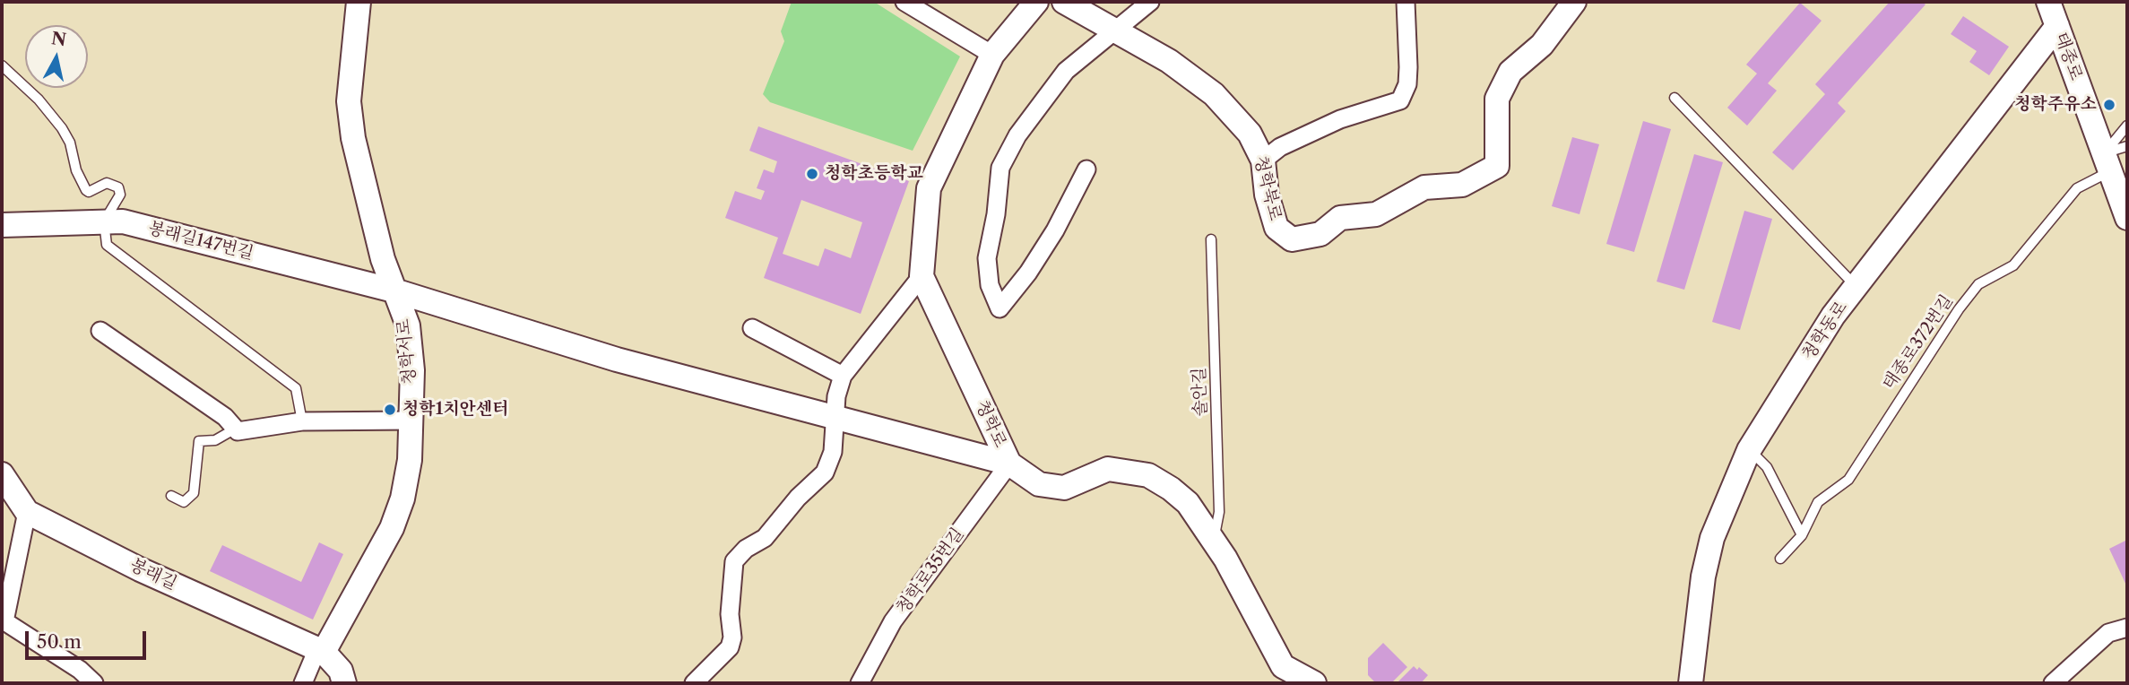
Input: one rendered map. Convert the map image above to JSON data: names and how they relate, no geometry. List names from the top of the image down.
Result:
{
  "streets": {
    "street": [
      "태종로",
      "청학북로",
      "봉래길147번길",
      "청학동로",
      "청학서로",
      "청학로",
      "청학로35번길",
      "봉래길"
    ],
    "lane": ["태종로372번길", "솔안길"]
  },
  "crossings": [
    ["태종로", "청학동로"],
    ["태종로", "태종로372번길"],
    ["봉래길147번길", "청학서로"],
    ["봉래길147번길", "청학로"],
    ["봉래길147번길", "청학로35번길"],
    ["청학서로", "봉래길"],
    ["솔안길", "청학로"],
    ["청학로", "청학로35번길"]
  ],
  "places": ["청학주유소", "청학초등학교", "청학1치안센터"],
  "scale_bar": "50 m",
  "north": "top"
}
